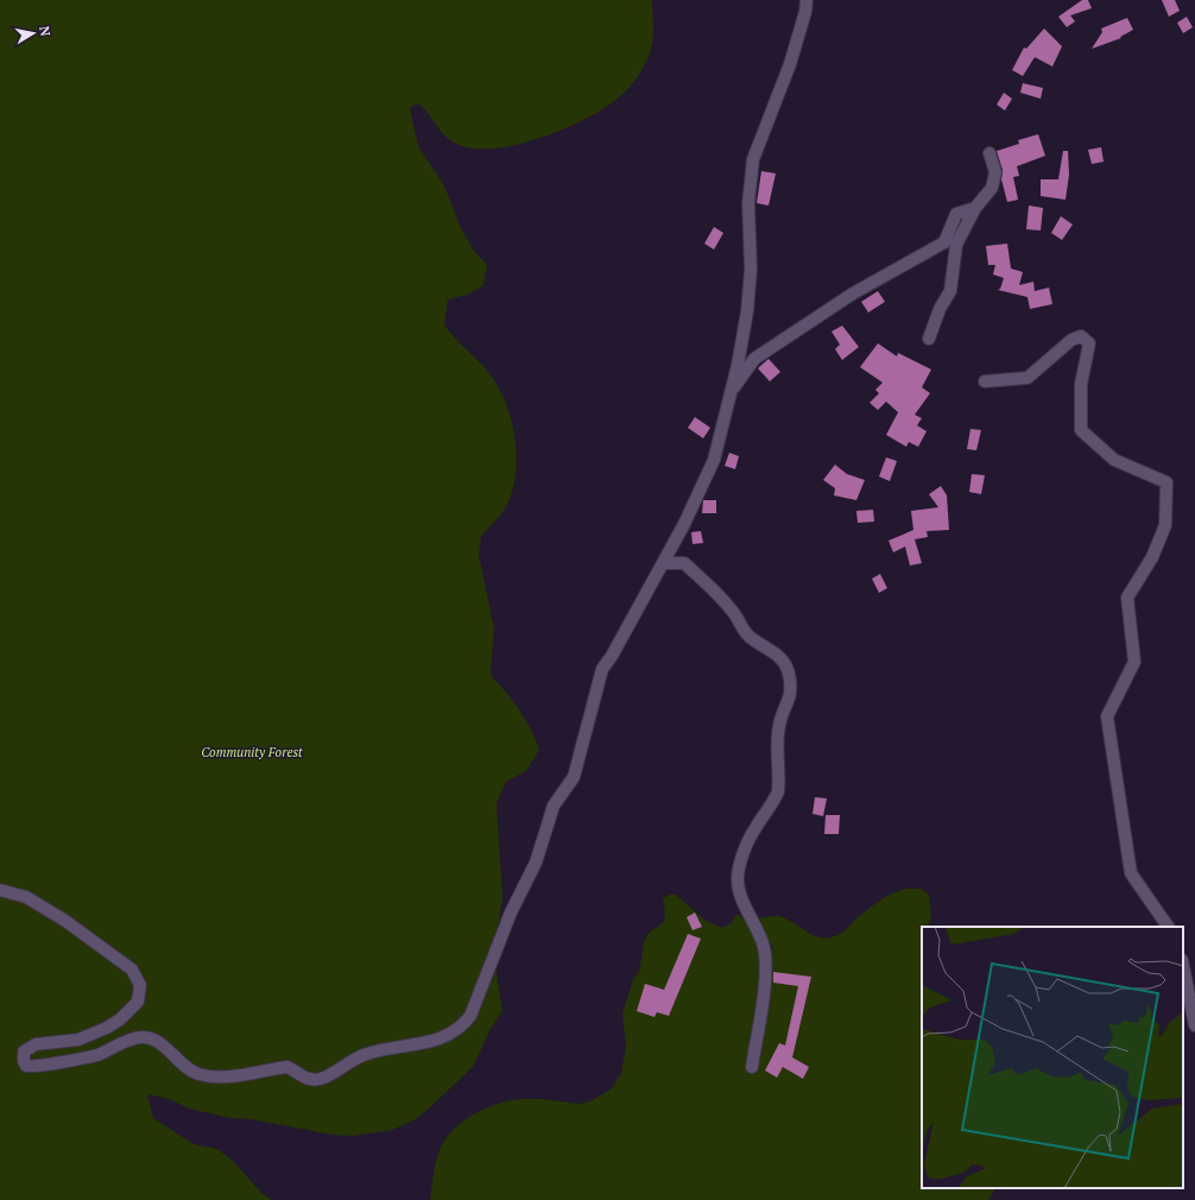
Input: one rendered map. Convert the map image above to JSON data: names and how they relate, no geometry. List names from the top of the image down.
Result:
{
  "parks": ["Community Forest"],
  "north": "right"
}
